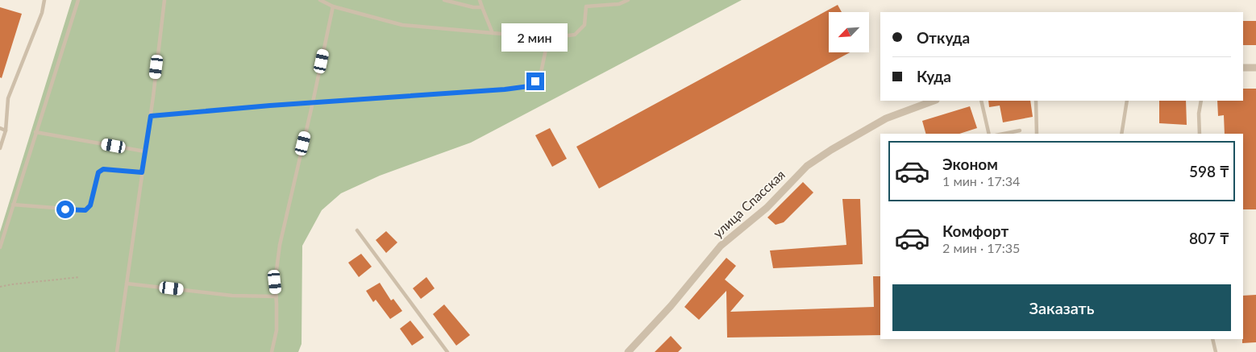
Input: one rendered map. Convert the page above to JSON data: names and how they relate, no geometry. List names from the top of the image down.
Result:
{
  "streets": {
    "street": ["улица Спасская"]
  },
  "north": "bottom left",
  "page": {
    "banner": ["Откуда", "Куда"],
    "bubble": "2 мин",
    "list": [
      {
        "name": "Эконом",
        "note": "1 мин · 17:34",
        "value": "598 ₸"
      },
      {
        "name": "Комфорт",
        "note": "2 мин · 17:35",
        "value": "807 ₸"
      }
    ],
    "buttons": "Заказать"
  }
}
